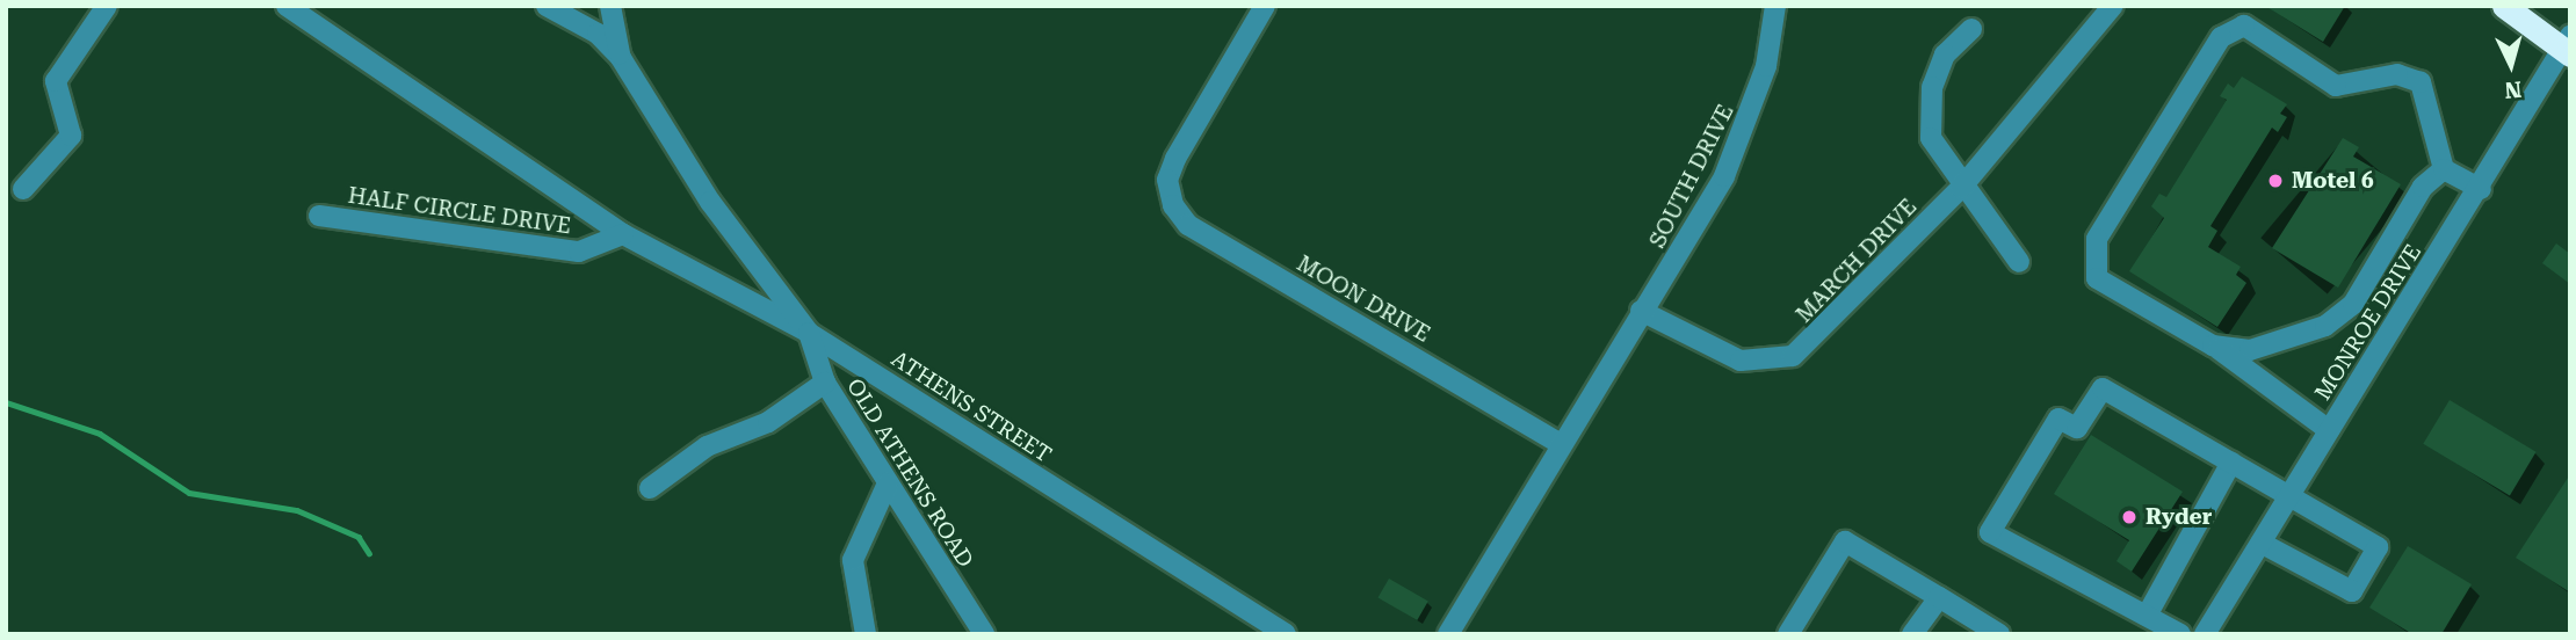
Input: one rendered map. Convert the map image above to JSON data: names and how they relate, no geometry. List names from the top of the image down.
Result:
{
  "streets": {
    "street": [
      "SOUTH DRIVE",
      "HALF CIRCLE DRIVE",
      "MARCH DRIVE",
      "MOON DRIVE",
      "MONROE DRIVE",
      "ATHENS STREET",
      "OLD ATHENS ROAD"
    ]
  },
  "crossings": [
    ["SOUTH DRIVE", "MARCH DRIVE"],
    ["ATHENS STREET", "OLD ATHENS ROAD"]
  ],
  "places": ["Motel 6", "Ryder"],
  "north": "bottom"
}
